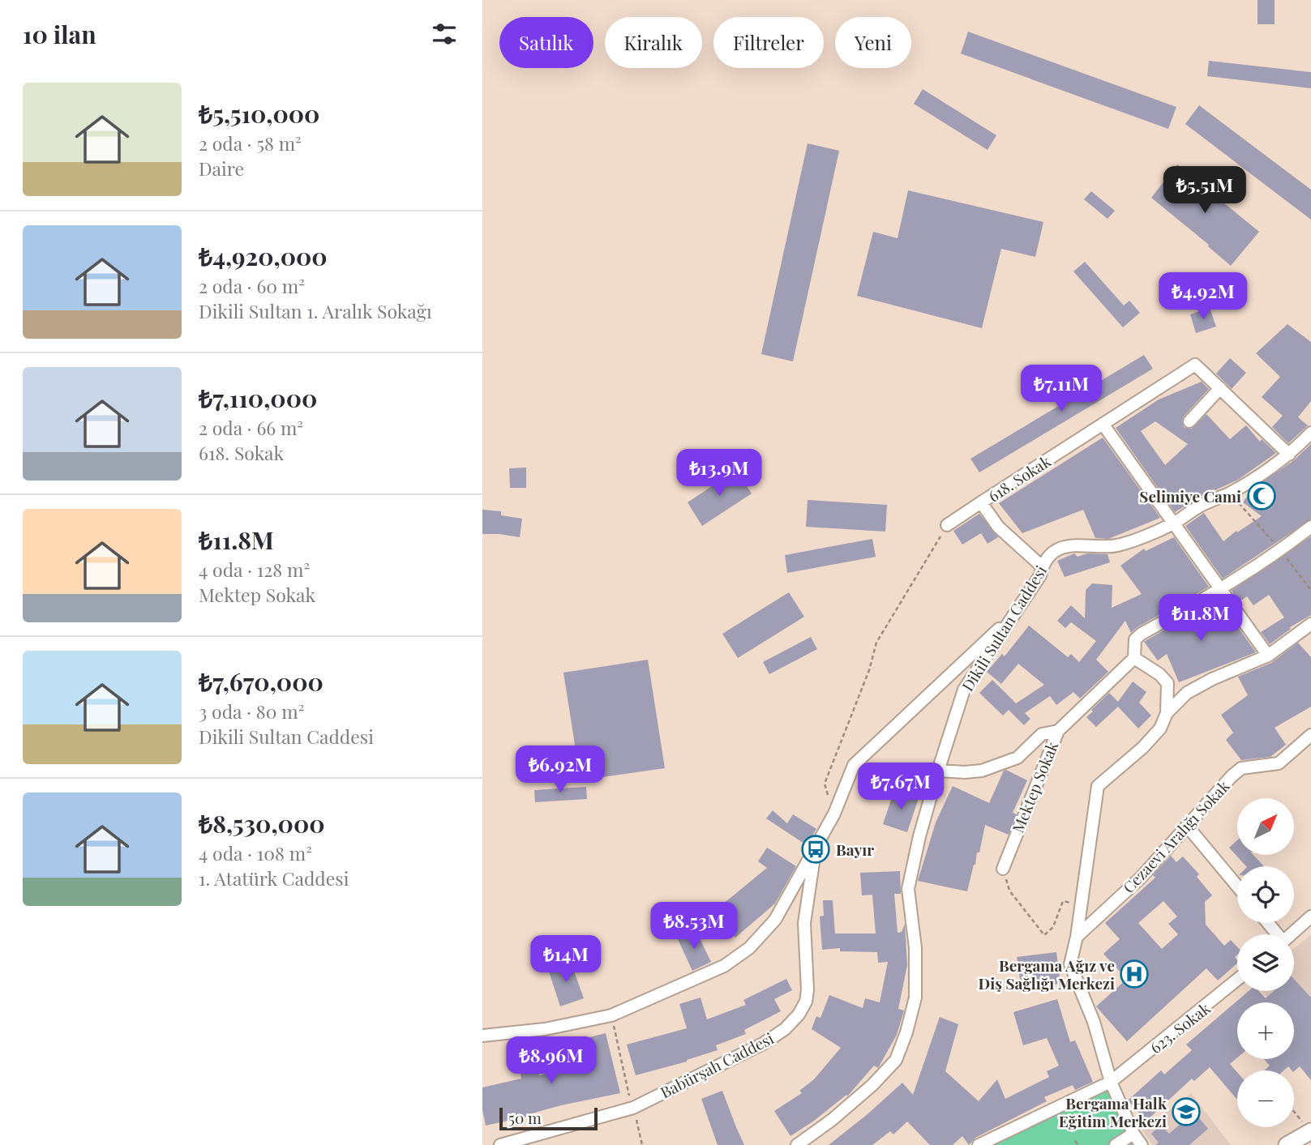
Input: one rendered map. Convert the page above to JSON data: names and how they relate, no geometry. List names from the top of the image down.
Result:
{
  "streets": {
    "street": [
      "618. Sokak",
      "Dikili Sultan Caddesi",
      "Mektep Sokak",
      "Cezaevi Aralığı Sokak",
      "623. Sokak",
      "Babürşah Caddesi"
    ]
  },
  "crossings": [
    ["618. Sokak", "Dikili Sultan Caddesi"]
  ],
  "places": {
    "mosque": ["Selimiye Cami"],
    "bus stop": ["Bayır"],
    "hospital": ["Bergama Ağız ve Diş Sağlığı Merkezi"],
    "school or university": ["Bergama Halk Eğitim Merkezi"]
  },
  "scale_bar": "50 m",
  "north": "top right",
  "page": {
    "heading": "10 ilan",
    "chip": [
      "Satılık",
      "Kiralık",
      "Filtreler",
      "Yeni"
    ],
    "list": [
      {
        "name": "₺5,510,000",
        "note": "2 oda · 58 m² · Daire"
      },
      {
        "name": "₺4,920,000",
        "note": "2 oda · 60 m² · Dikili Sultan 1. Aralık Sokağı"
      },
      {
        "name": "₺7,110,000",
        "note": "2 oda · 66 m² · 618. Sokak"
      },
      {
        "name": "₺11.8M",
        "note": "4 oda · 128 m² · Mektep Sokak"
      },
      {
        "name": "₺7,670,000",
        "note": "3 oda · 80 m² · Dikili Sultan Caddesi"
      },
      {
        "name": "₺8,530,000",
        "note": "4 oda · 108 m² · 1. Atatürk Caddesi"
      }
    ],
    "price": [
      "₺5.51M",
      "₺4.92M",
      "₺7.11M",
      "₺13.9M",
      "₺11.8M",
      "₺6.92M",
      "₺7.67M",
      "₺8.53M",
      "₺14M",
      "₺8.96M"
    ],
    "map_buttons": ["+", "−"],
    "scale": "50 m"
  }
}
